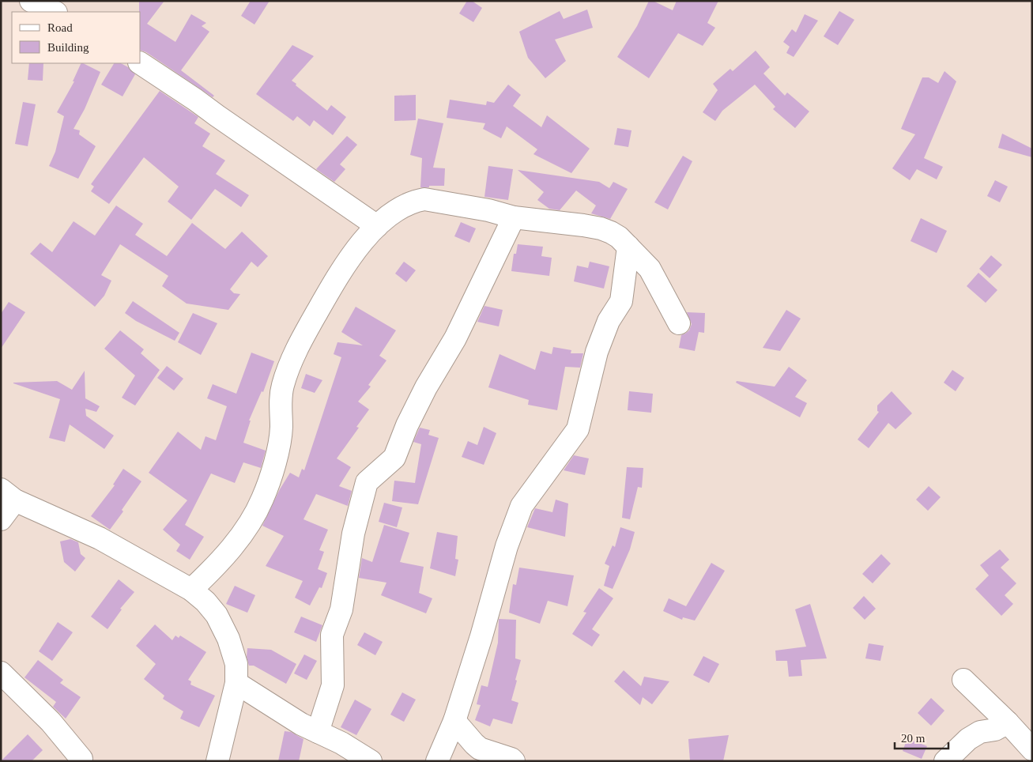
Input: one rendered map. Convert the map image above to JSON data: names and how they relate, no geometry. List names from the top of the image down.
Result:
{
  "legend": ["Road", "Building"],
  "scale_bar": "20 m"
}
